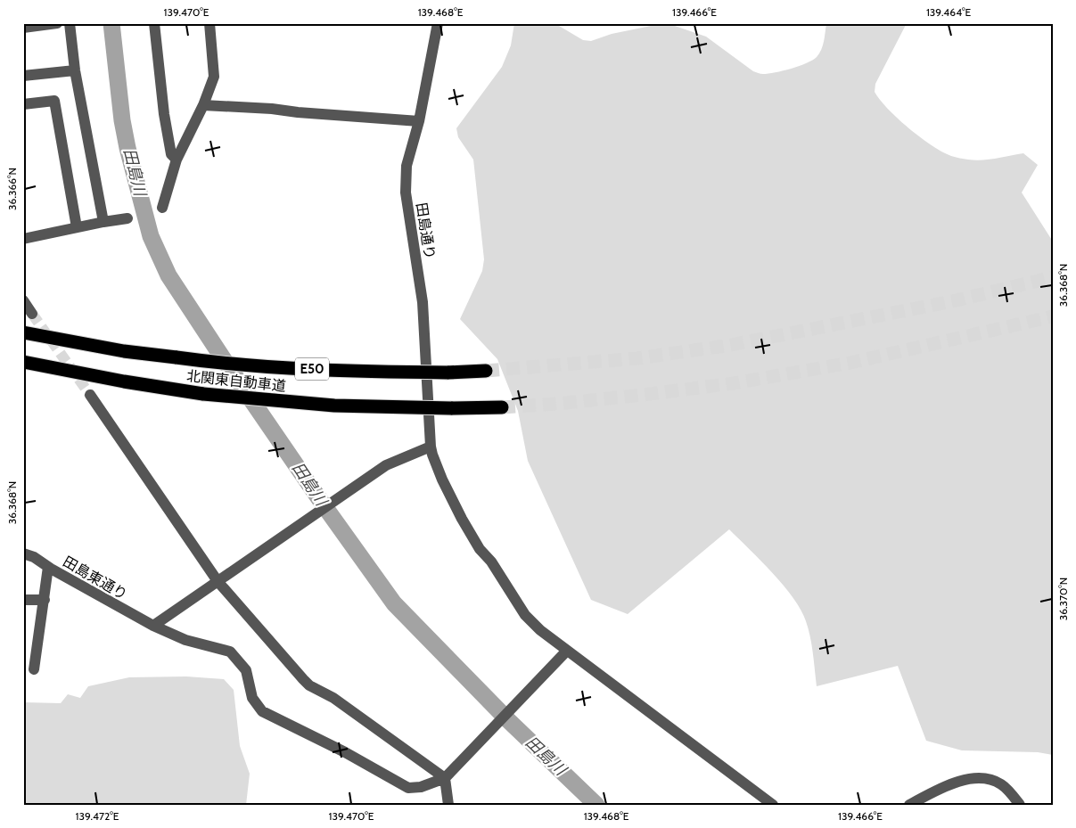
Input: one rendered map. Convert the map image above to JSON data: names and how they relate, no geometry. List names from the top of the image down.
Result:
{
  "streets": {
    "highway": ["E50", "北関東自動車道"],
    "street": ["田島通り", "田島東通り"]
  },
  "water": ["田島川"],
  "coordinates": [
    "139.470°E",
    "139.468°E",
    "139.466°E",
    "139.464°E",
    "36.366°N",
    "36.368°N",
    "36.370°N",
    "139.472°E"
  ]
}
